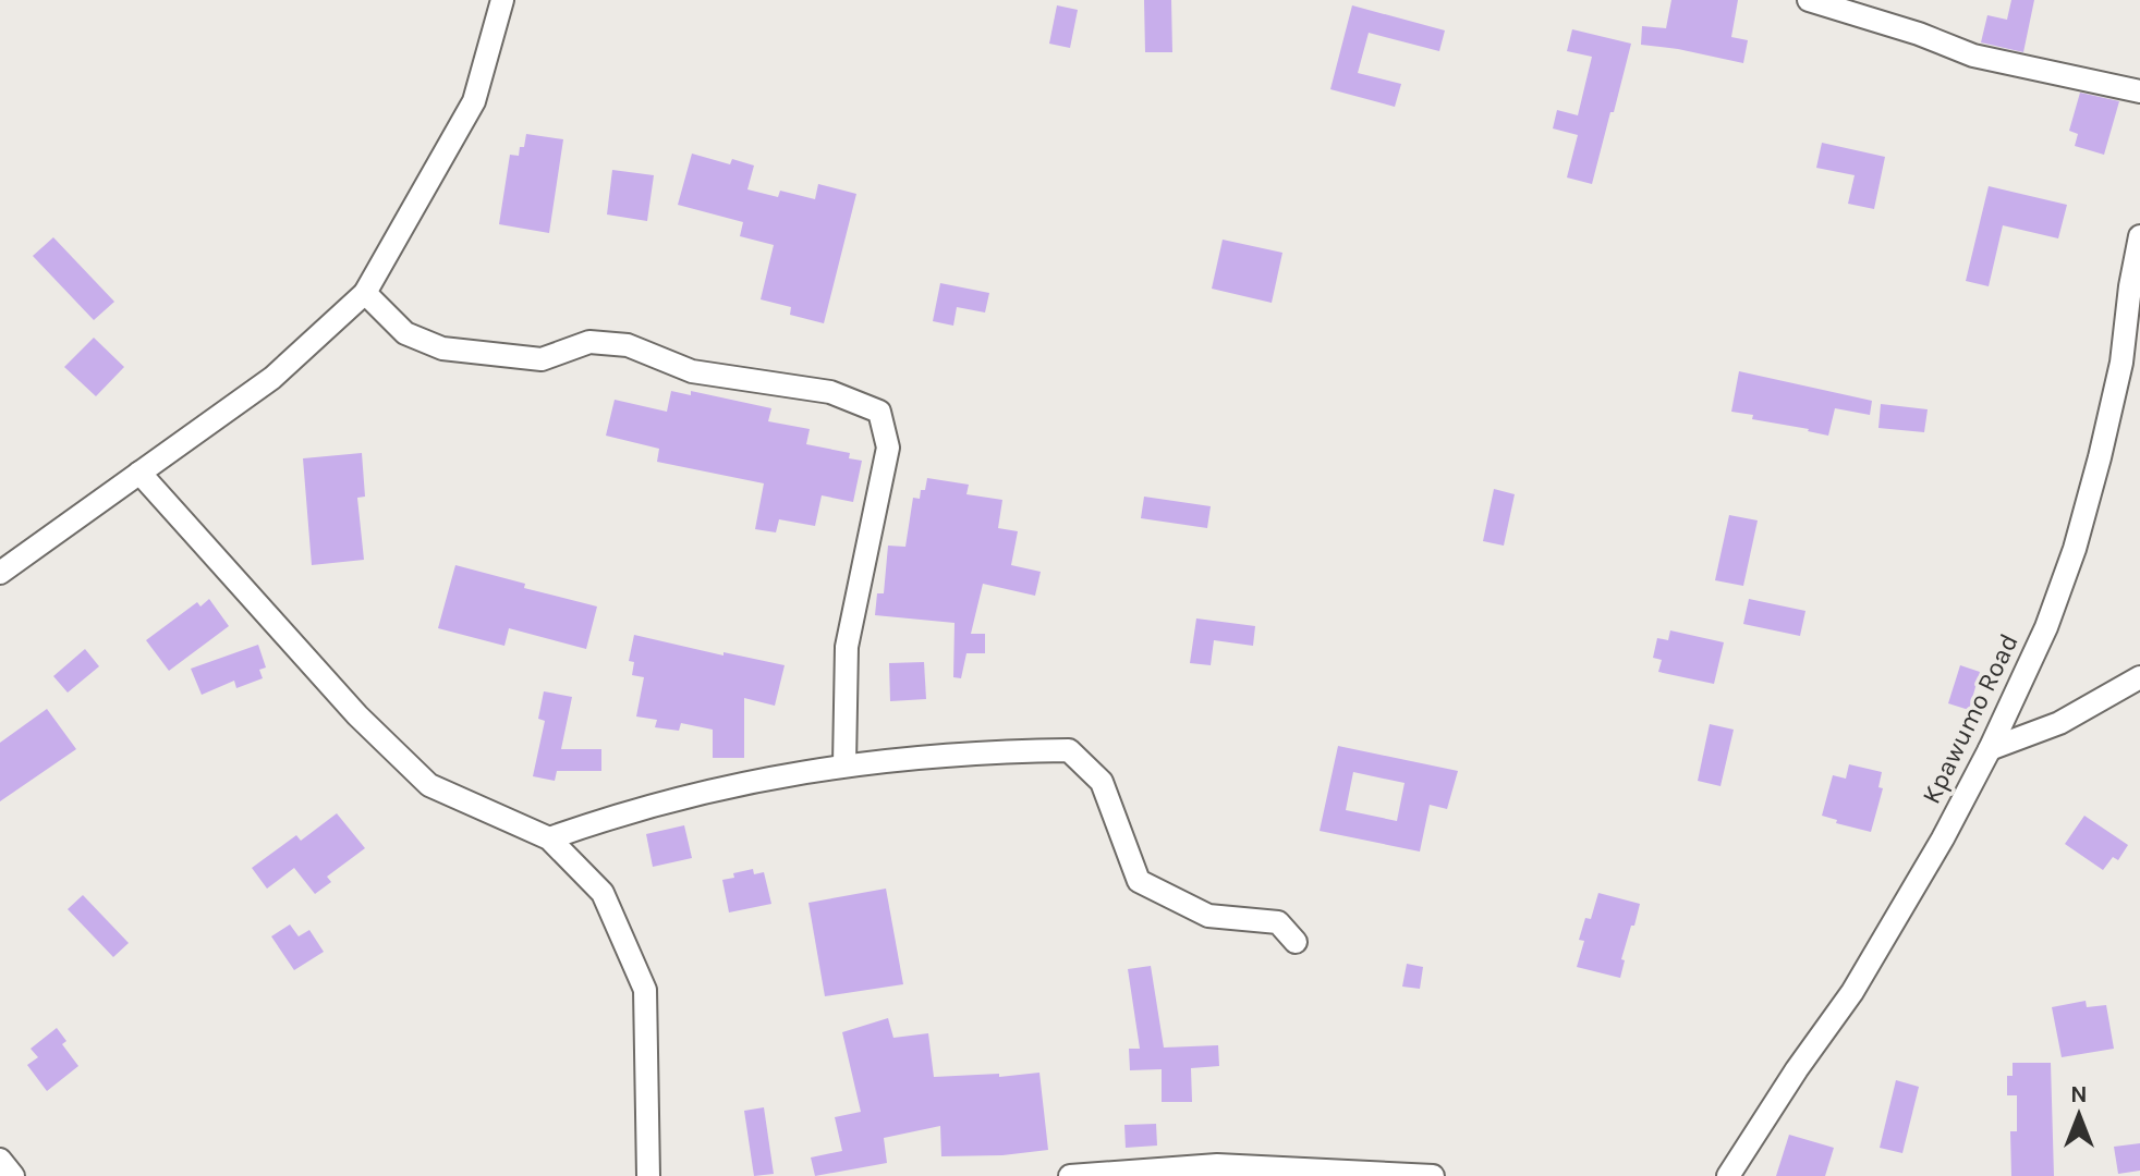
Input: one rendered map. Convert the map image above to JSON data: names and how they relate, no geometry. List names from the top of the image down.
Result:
{
  "streets": {
    "street": ["Kpawumo Road"]
  },
  "north": "top"
}
